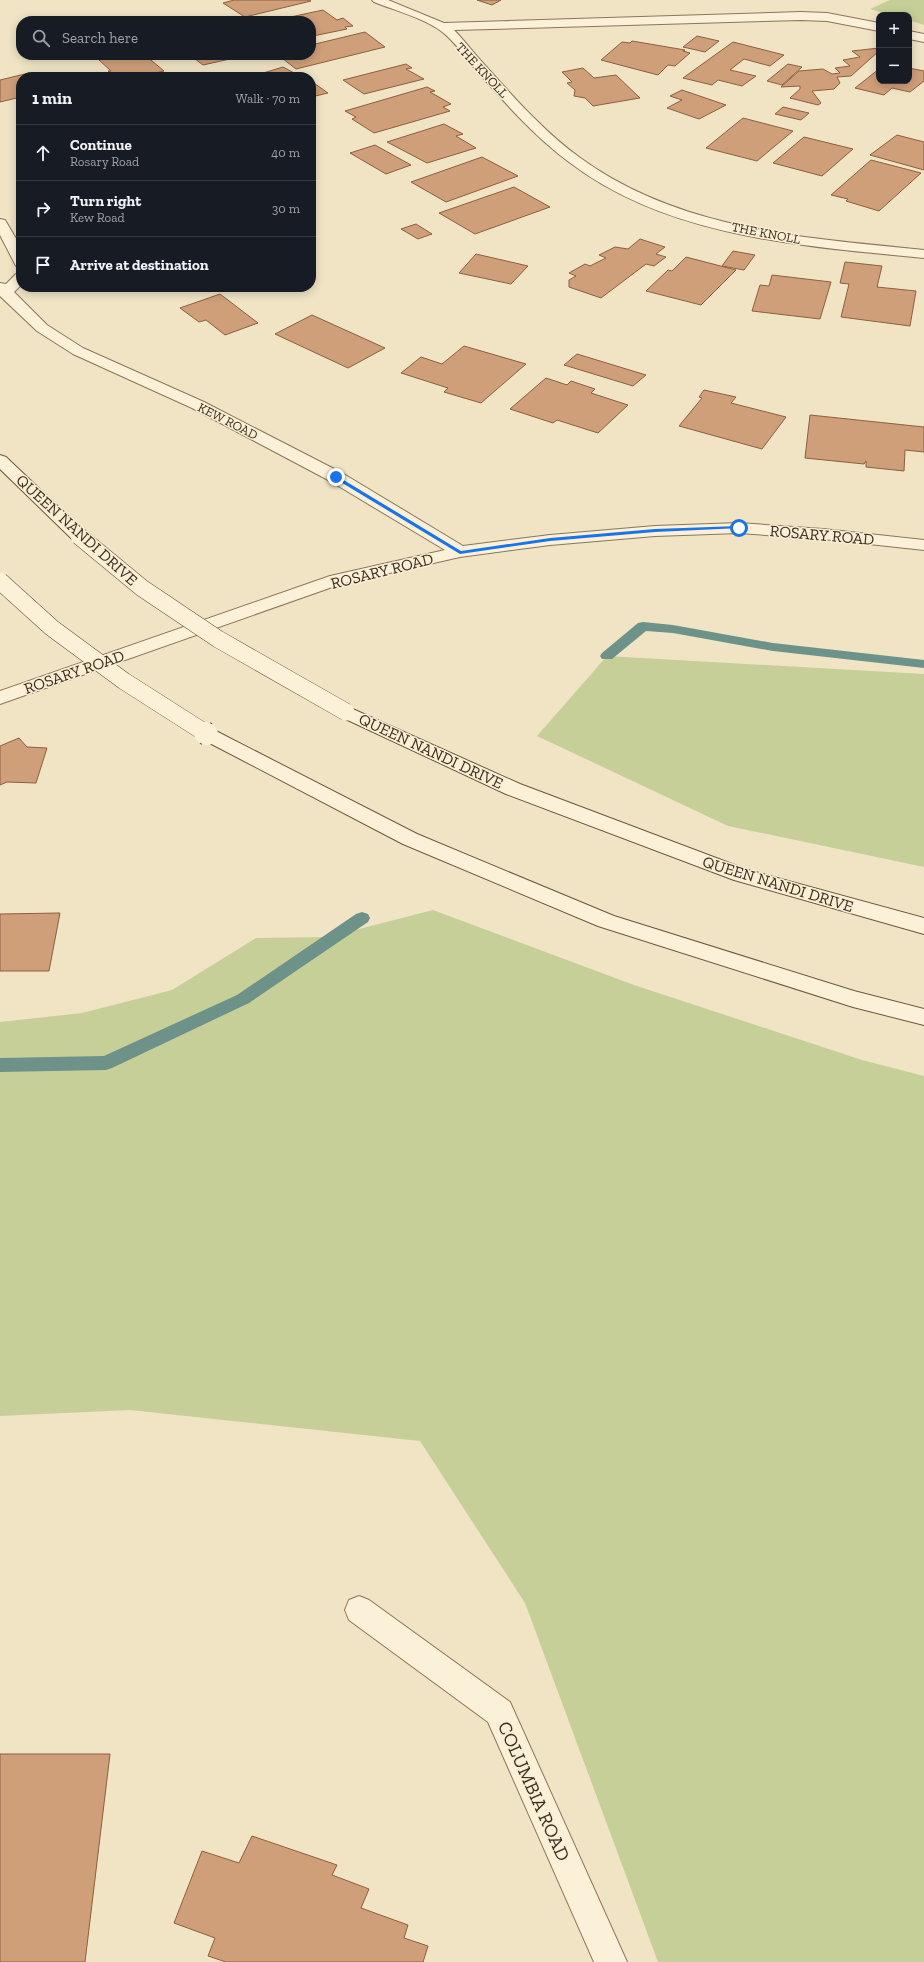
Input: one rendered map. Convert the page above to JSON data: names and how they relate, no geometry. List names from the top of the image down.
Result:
{
  "streets": {
    "street": [
      "THE KNOLL",
      "KEW ROAD",
      "QUEEN NANDI DRIVE",
      "ROSARY ROAD",
      "COLUMBIA ROAD"
    ]
  },
  "crossings": [
    ["KEW ROAD", "ROSARY ROAD"]
  ],
  "page": {
    "map_buttons": ["+", "−"],
    "search": "Search here",
    "heading": ["1 min", "Walk · 70 m"],
    "list": [
      ["Continue", "Rosary Road", "40 m"],
      ["Turn right", "Kew Road", "30 m"],
      "Arrive at destination"
    ]
  }
}
